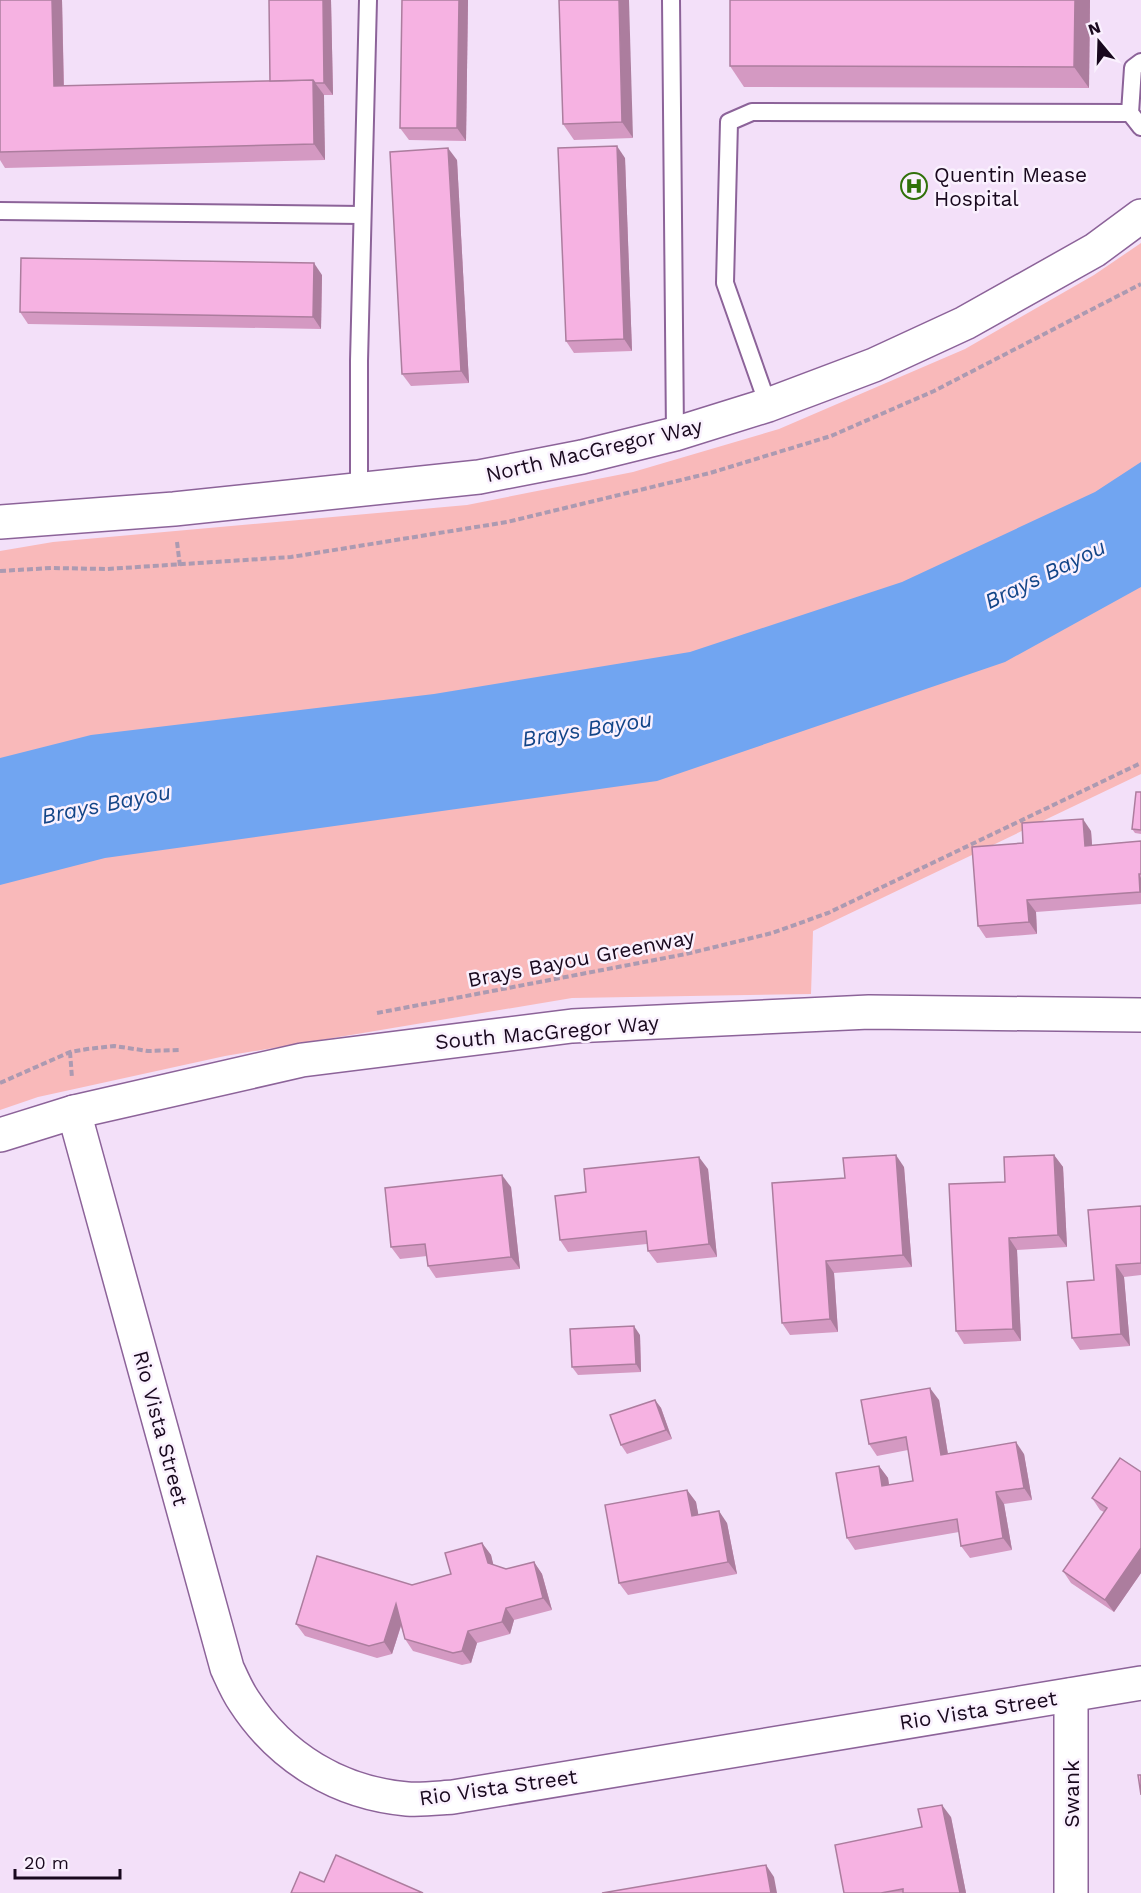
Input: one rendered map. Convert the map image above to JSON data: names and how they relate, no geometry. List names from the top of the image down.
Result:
{
  "streets": {
    "main road": [
      "North MacGregor Way",
      "South MacGregor Way",
      "Rio Vista Street",
      "Swank"
    ],
    "path": ["Brays Bayou Greenway"]
  },
  "crossings": [
    ["South MacGregor Way", "Rio Vista Street"],
    ["Rio Vista Street", "Swank"]
  ],
  "water": ["Brays Bayou"],
  "places": {
    "hospital": ["Quentin Mease Hospital"]
  },
  "scale_bar": "20 m",
  "north": "top"
}
